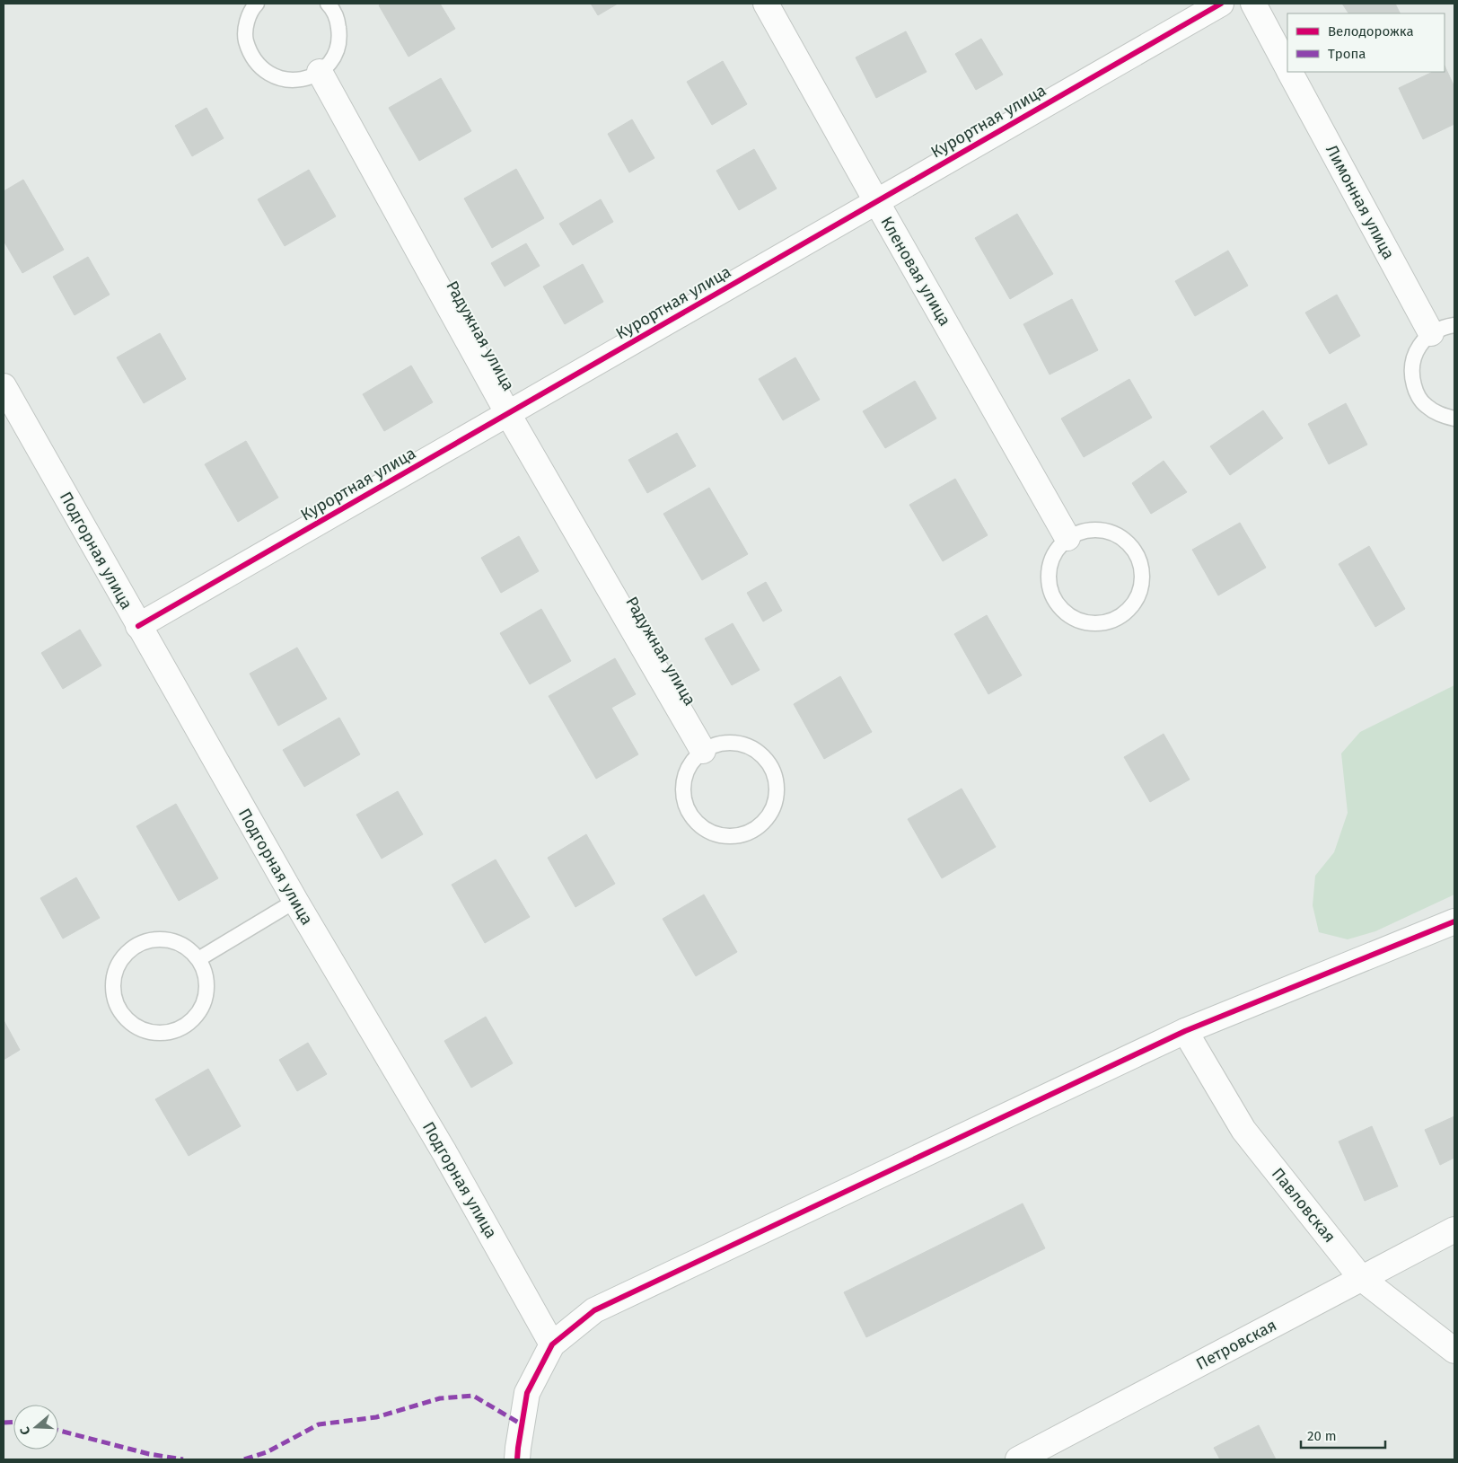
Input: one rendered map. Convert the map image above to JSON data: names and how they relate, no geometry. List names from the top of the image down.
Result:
{
  "streets": {
    "street": [
      "Курортная улица",
      "Лимонная улица",
      "Кленовая улица",
      "Радужная улица",
      "Подгорная улица",
      "Павловская",
      "Петровская"
    ]
  },
  "crossings": [
    ["Курортная улица", "Кленовая улица"],
    ["Курортная улица", "Радужная улица"],
    ["Курортная улица", "Подгорная улица"],
    ["Павловская", "Петровская"]
  ],
  "legend": ["Велодорожка", "Тропа"],
  "scale_bar": "20 m",
  "north": "left"
}
